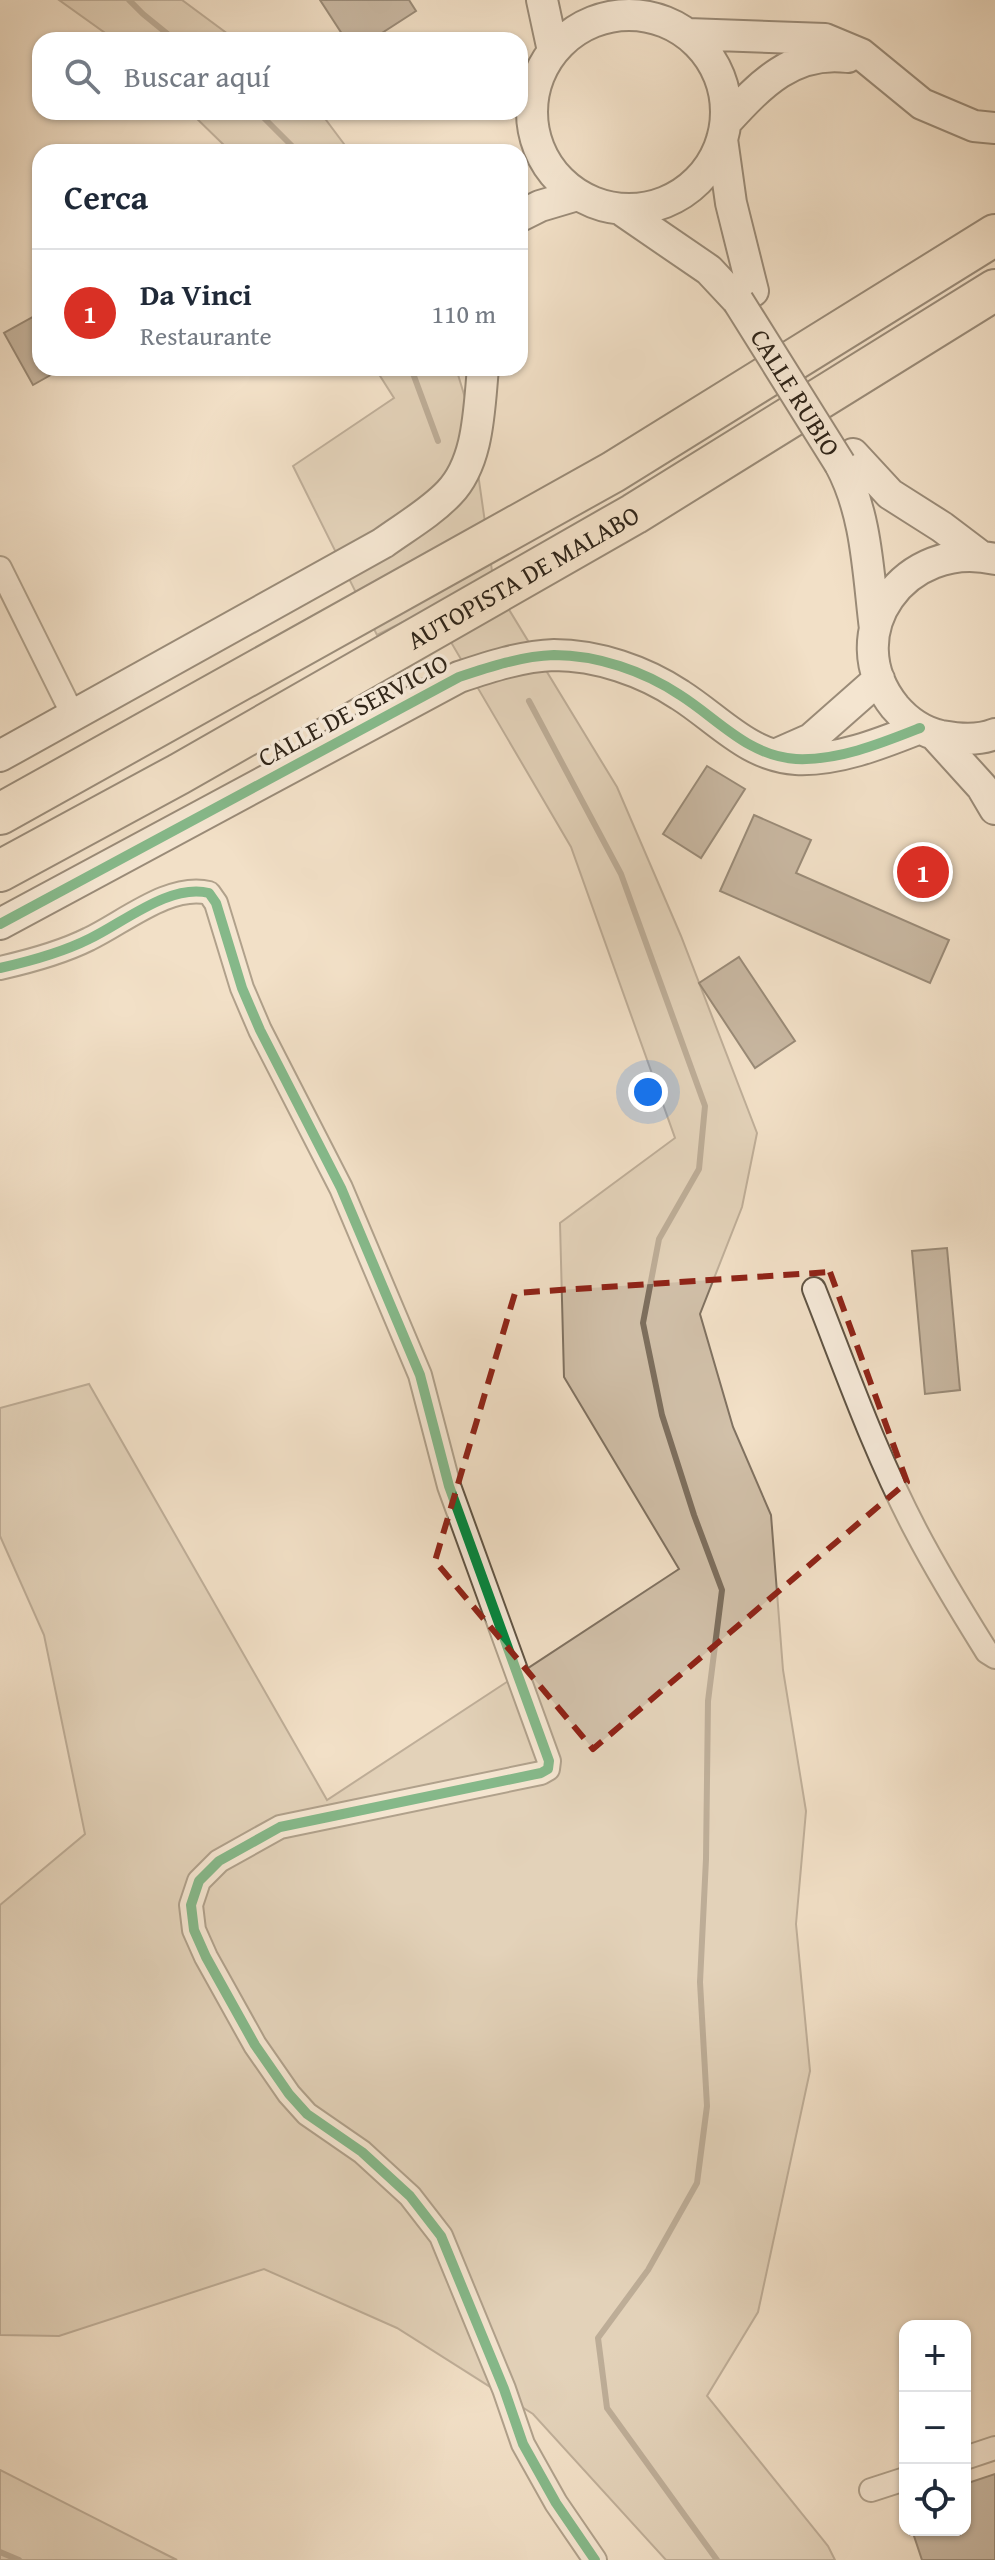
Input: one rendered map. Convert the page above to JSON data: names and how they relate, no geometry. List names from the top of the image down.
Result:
{
  "streets": {
    "highway": ["AUTOPISTA DE MALABO"],
    "street": ["CALLE RUBIO", "CALLE DE SERVICIO"]
  },
  "page": {
    "search": "Buscar aquí",
    "heading": "Cerca",
    "list": [
      {
        "mark": "1",
        "name": "Da Vinci",
        "note": "Restaurante",
        "value": "110 m"
      }
    ],
    "pins": "1",
    "map_buttons": ["+", "−"]
  }
}
